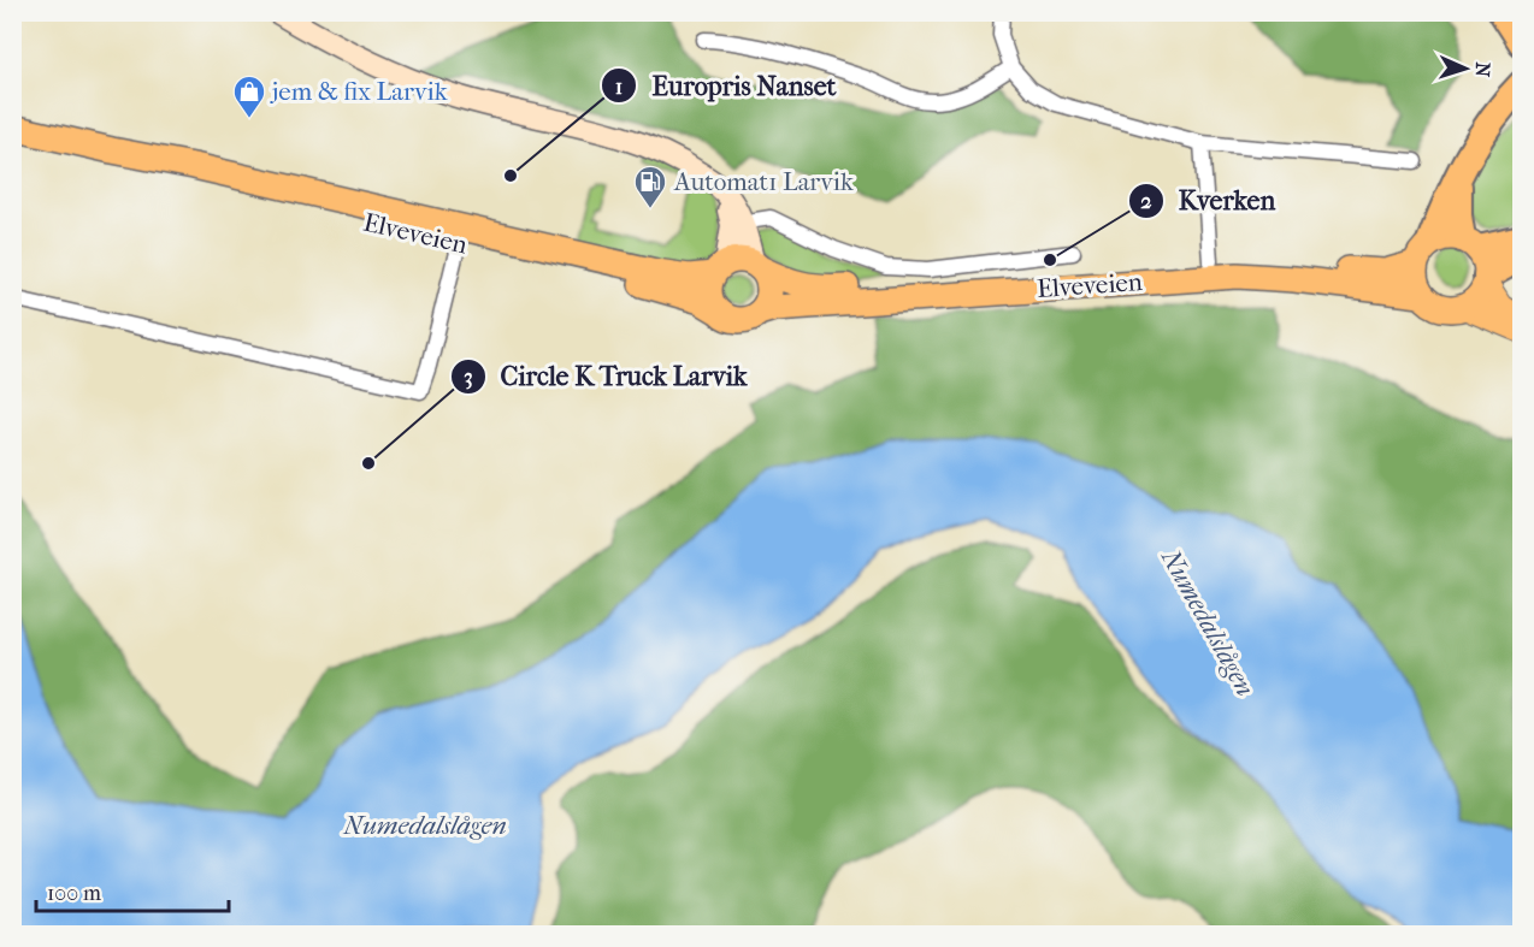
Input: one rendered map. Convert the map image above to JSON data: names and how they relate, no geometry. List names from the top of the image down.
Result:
{
  "streets": {
    "highway": ["Elveveien"]
  },
  "water": ["Numedalslågen"],
  "places": {
    "shop": ["jem & fix Larvik"],
    "other": ["Europris Nanset", "Kverken", "Circle K Truck Larvik"],
    "fuel station": ["Automat1 Larvik"]
  },
  "scale_bar": "100 m",
  "north": "right"
}
